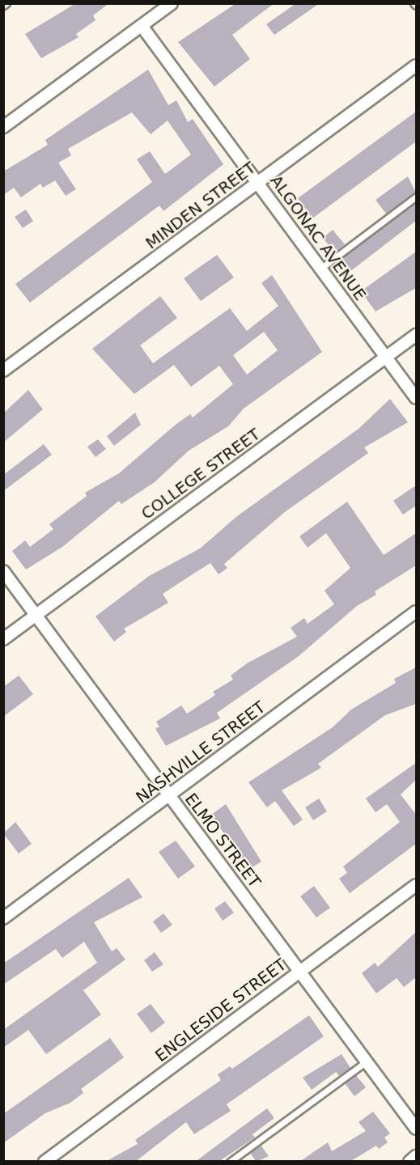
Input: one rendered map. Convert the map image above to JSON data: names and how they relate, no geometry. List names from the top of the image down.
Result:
{
  "streets": {
    "street": [
      "MINDEN STREET",
      "ALGONAC AVENUE",
      "COLLEGE STREET",
      "NASHVILLE STREET",
      "ELMO STREET",
      "ENGLESIDE STREET"
    ]
  },
  "crossings": [
    ["MINDEN STREET", "ALGONAC AVENUE"],
    ["ALGONAC AVENUE", "COLLEGE STREET"],
    ["COLLEGE STREET", "ELMO STREET"],
    ["NASHVILLE STREET", "ELMO STREET"],
    ["ELMO STREET", "ENGLESIDE STREET"]
  ]
}
